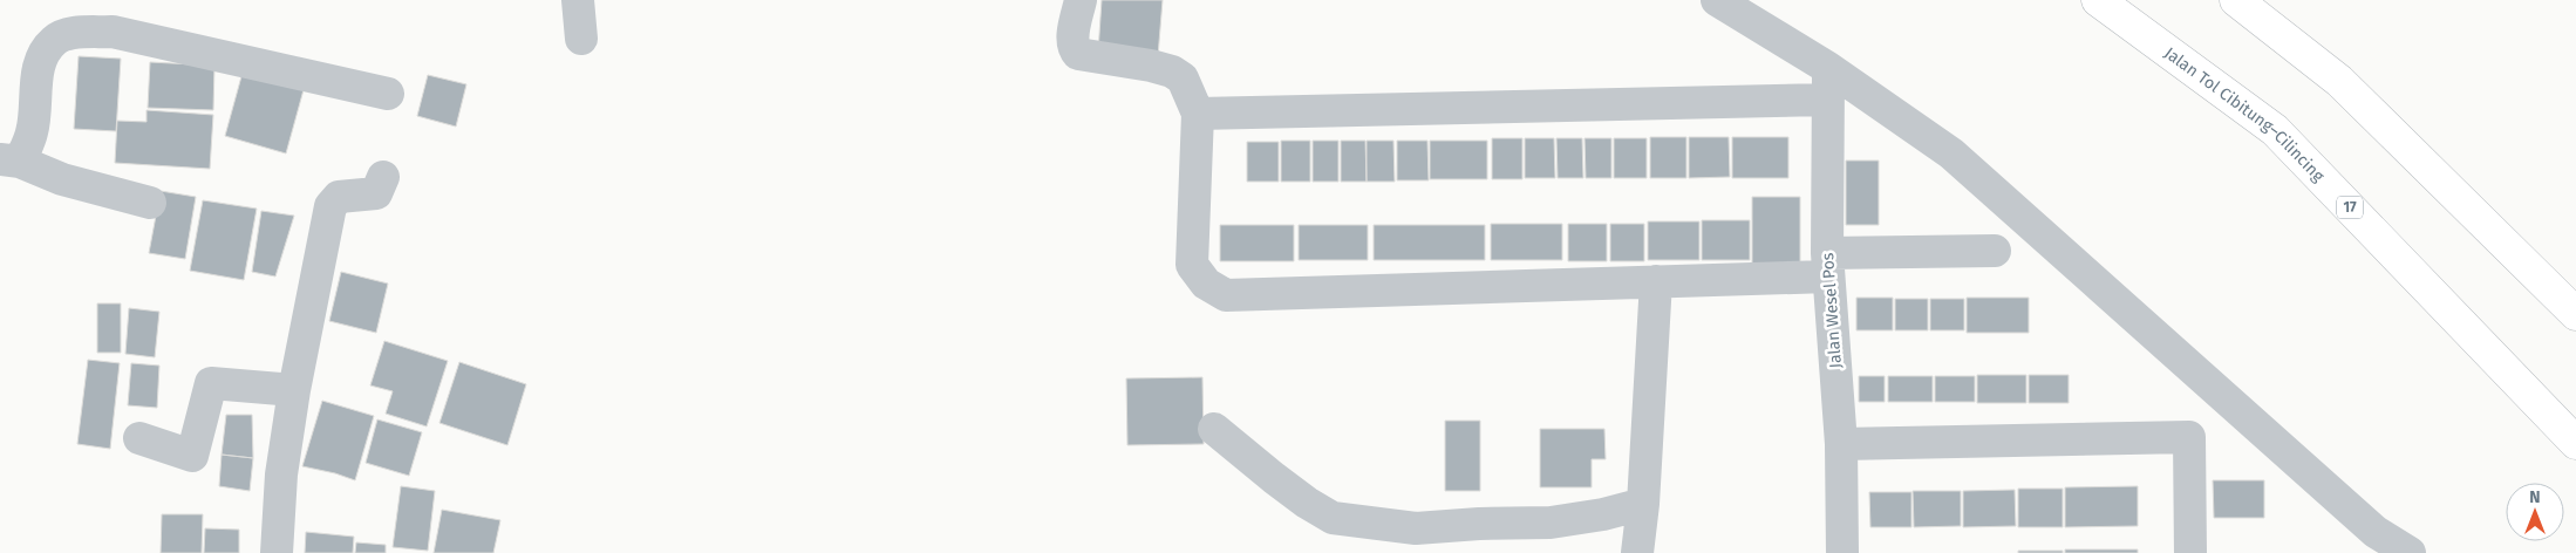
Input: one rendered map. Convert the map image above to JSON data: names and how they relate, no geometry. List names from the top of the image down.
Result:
{
  "streets": {
    "highway": ["Jalan Tol Cibitung–Cilincing", "17"],
    "street": ["Jalan Wesel Pos"]
  },
  "north": "top"
}
